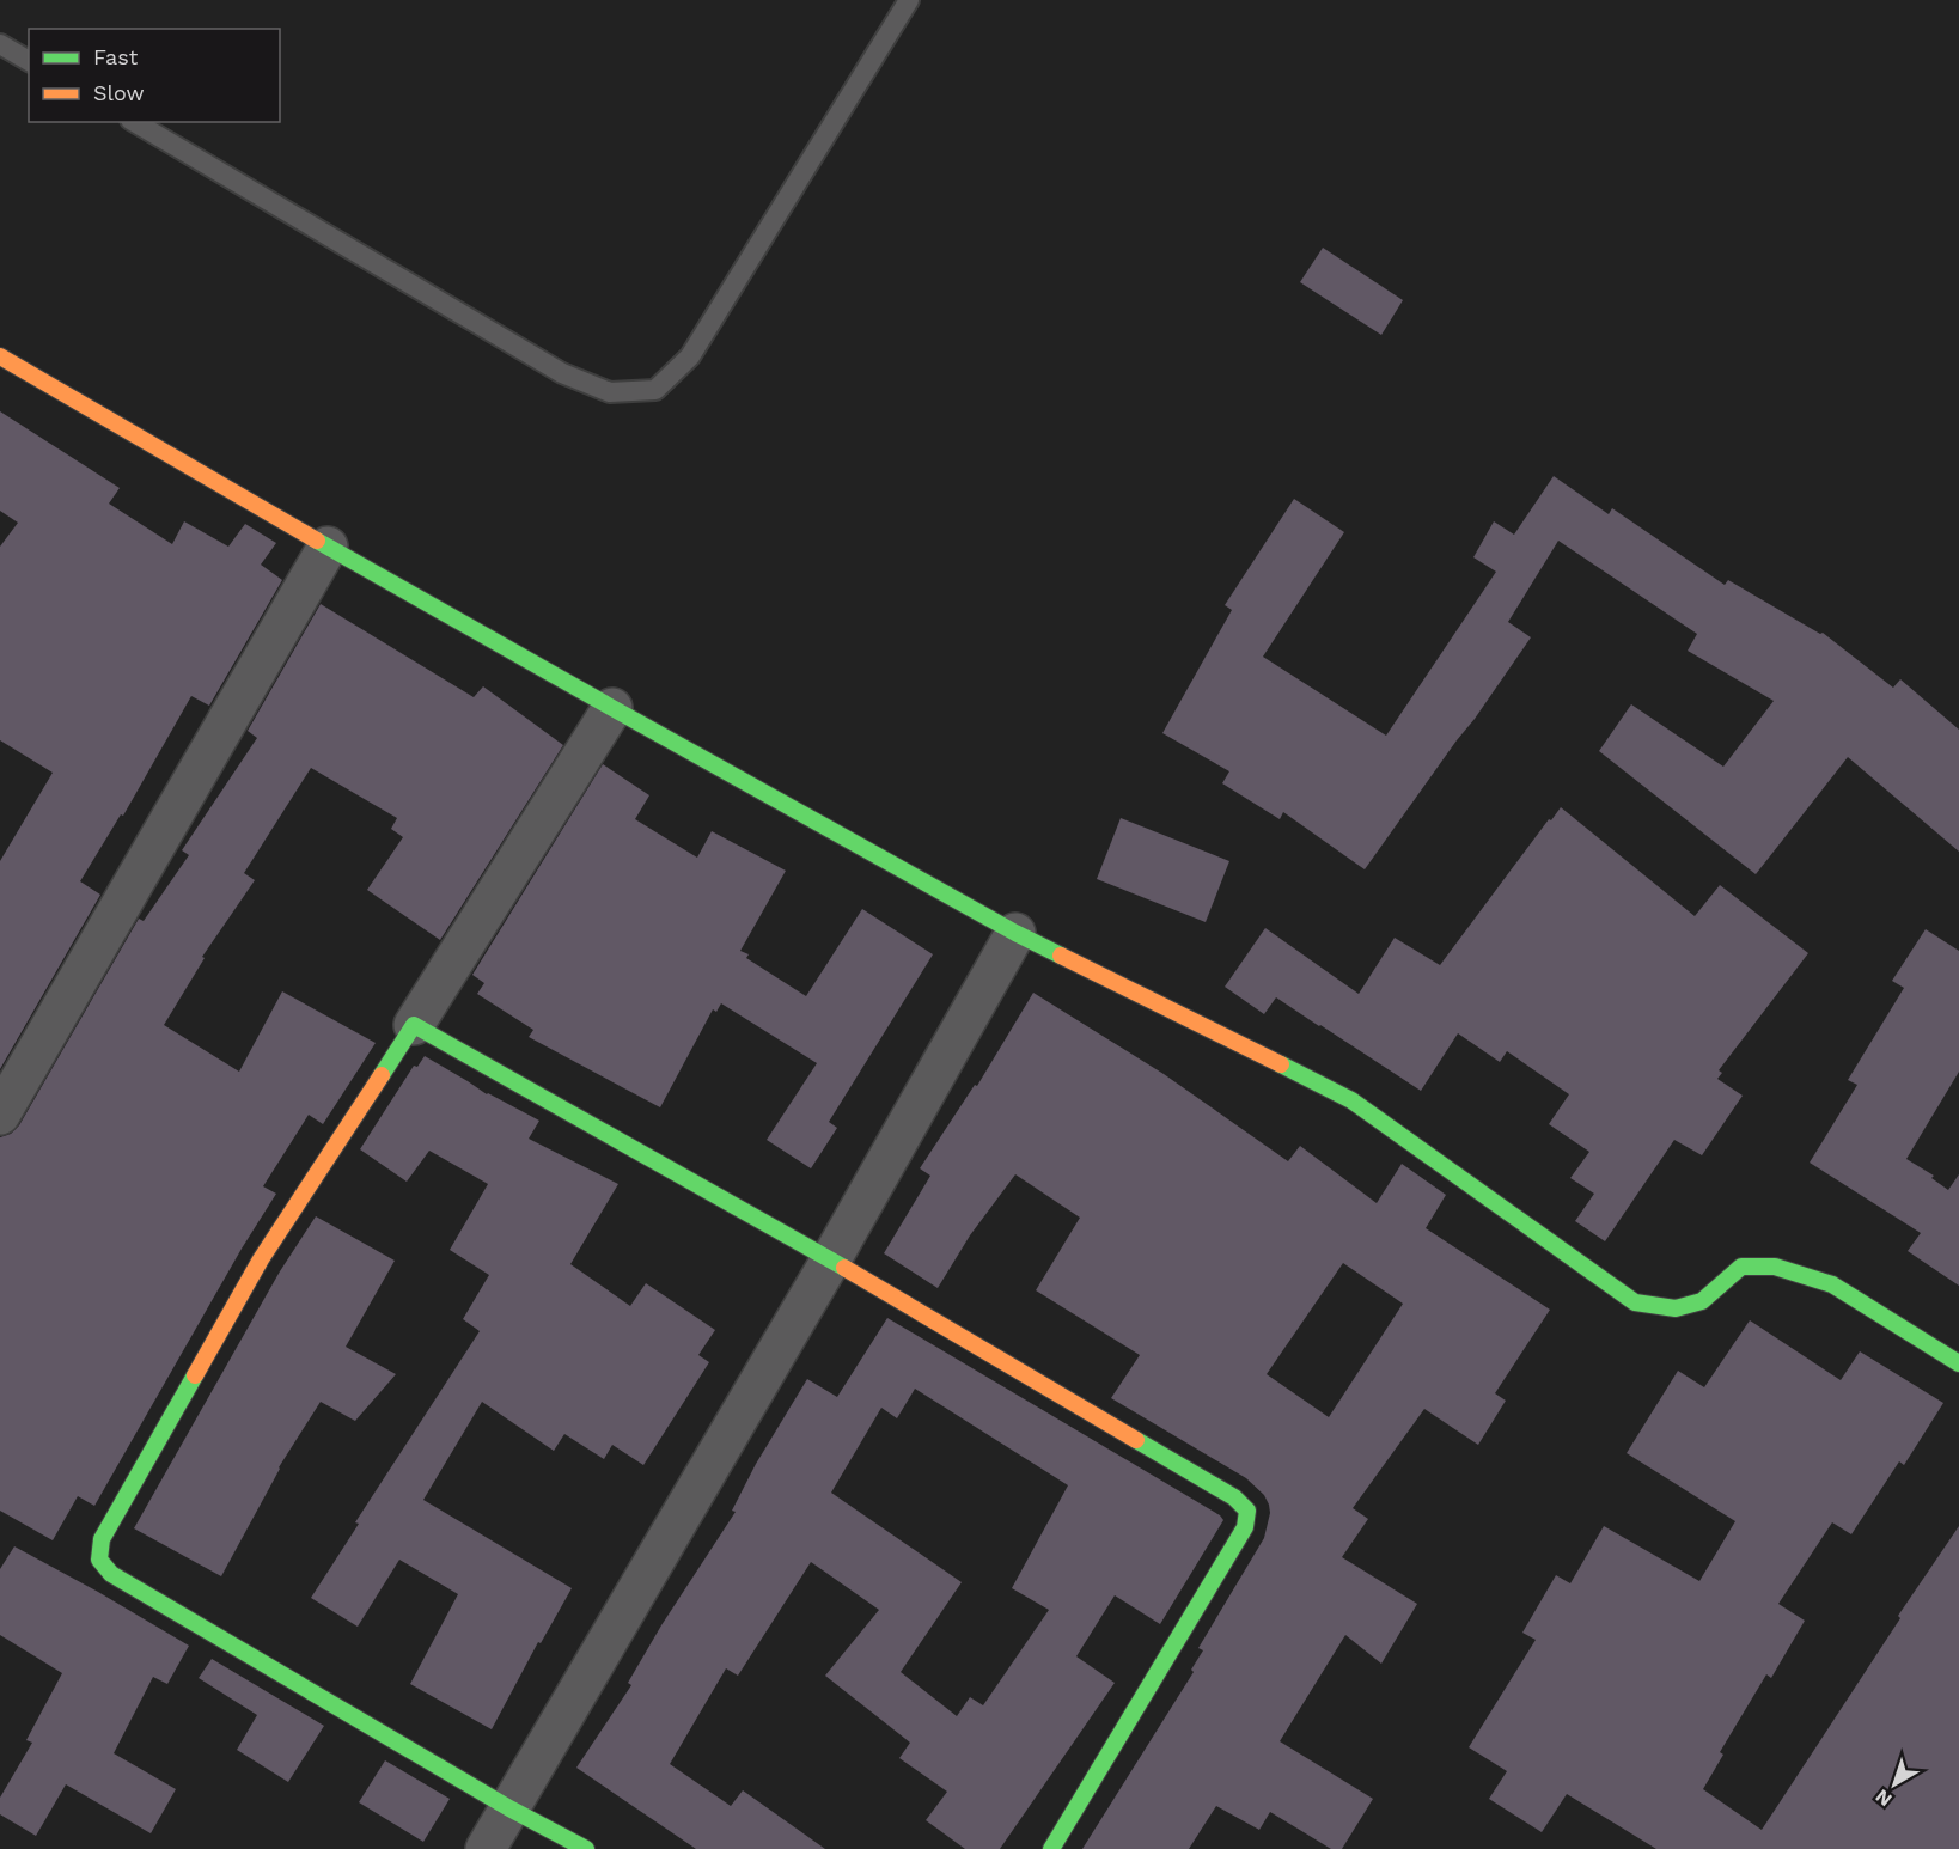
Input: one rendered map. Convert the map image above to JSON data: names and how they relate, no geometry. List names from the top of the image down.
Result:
{
  "legend": ["Fast", "Slow"],
  "north": "bottom left"
}
